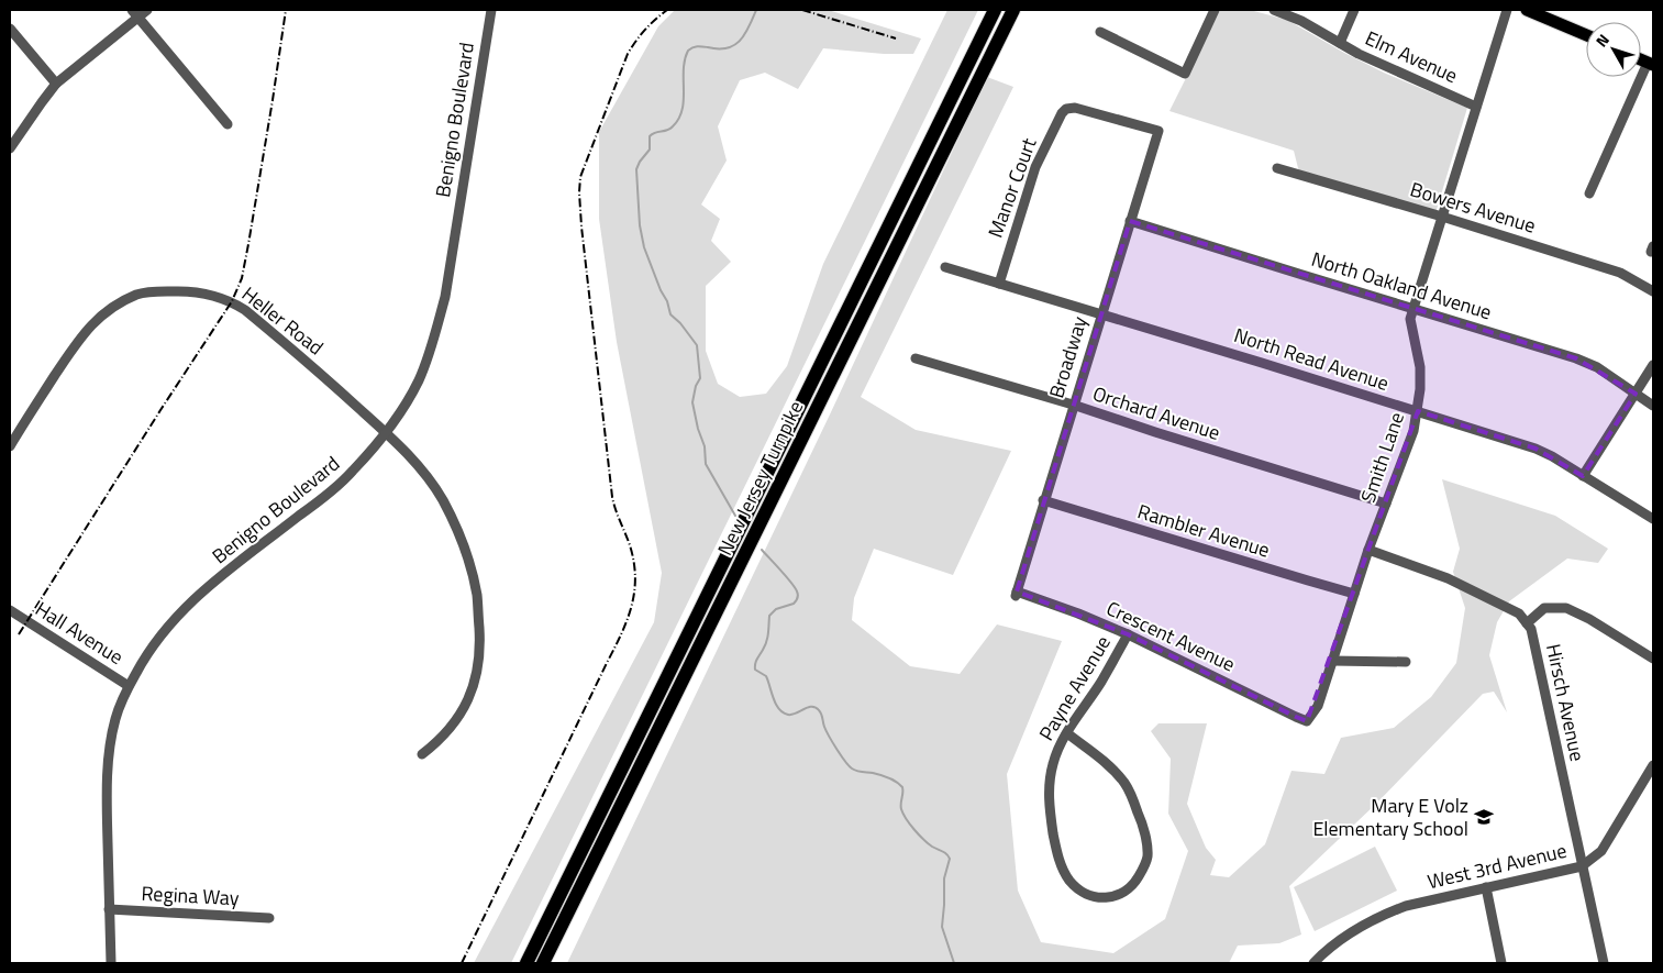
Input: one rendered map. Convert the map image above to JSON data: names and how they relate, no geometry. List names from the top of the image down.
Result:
{
  "streets": {
    "highway": ["New Jersey Turnpike"],
    "street": [
      "Elm Avenue",
      "Benigno Boulevard",
      "Manor Court",
      "Bowers Avenue",
      "North Oakland Avenue",
      "Heller Road",
      "Broadway",
      "North Read Avenue",
      "Orchard Avenue",
      "Smith Lane",
      "Rambler Avenue",
      "Hall Avenue",
      "Crescent Avenue",
      "Payne Avenue",
      "Hirsch Avenue",
      "West 3rd Avenue",
      "Regina Way"
    ]
  },
  "crossings": [
    ["Elm Avenue", "Smith Lane"],
    ["Benigno Boulevard", "Heller Road"],
    ["Benigno Boulevard", "Hall Avenue"],
    ["Benigno Boulevard", "Regina Way"],
    ["Manor Court", "Broadway"],
    ["Manor Court", "North Read Avenue"],
    ["Bowers Avenue", "Smith Lane"],
    ["North Oakland Avenue", "Broadway"],
    ["North Oakland Avenue", "Smith Lane"],
    ["Broadway", "North Read Avenue"],
    ["Broadway", "Orchard Avenue"],
    ["Broadway", "Rambler Avenue"],
    ["Broadway", "Crescent Avenue"],
    ["North Read Avenue", "Smith Lane"],
    ["Orchard Avenue", "Smith Lane"],
    ["Smith Lane", "Rambler Avenue"],
    ["Smith Lane", "Crescent Avenue"],
    ["Smith Lane", "Hirsch Avenue"],
    ["Crescent Avenue", "Payne Avenue"],
    ["Hirsch Avenue", "West 3rd Avenue"]
  ],
  "places": {
    "school or university": ["Mary E Volz Elementary School"]
  },
  "north": "top left"
}
